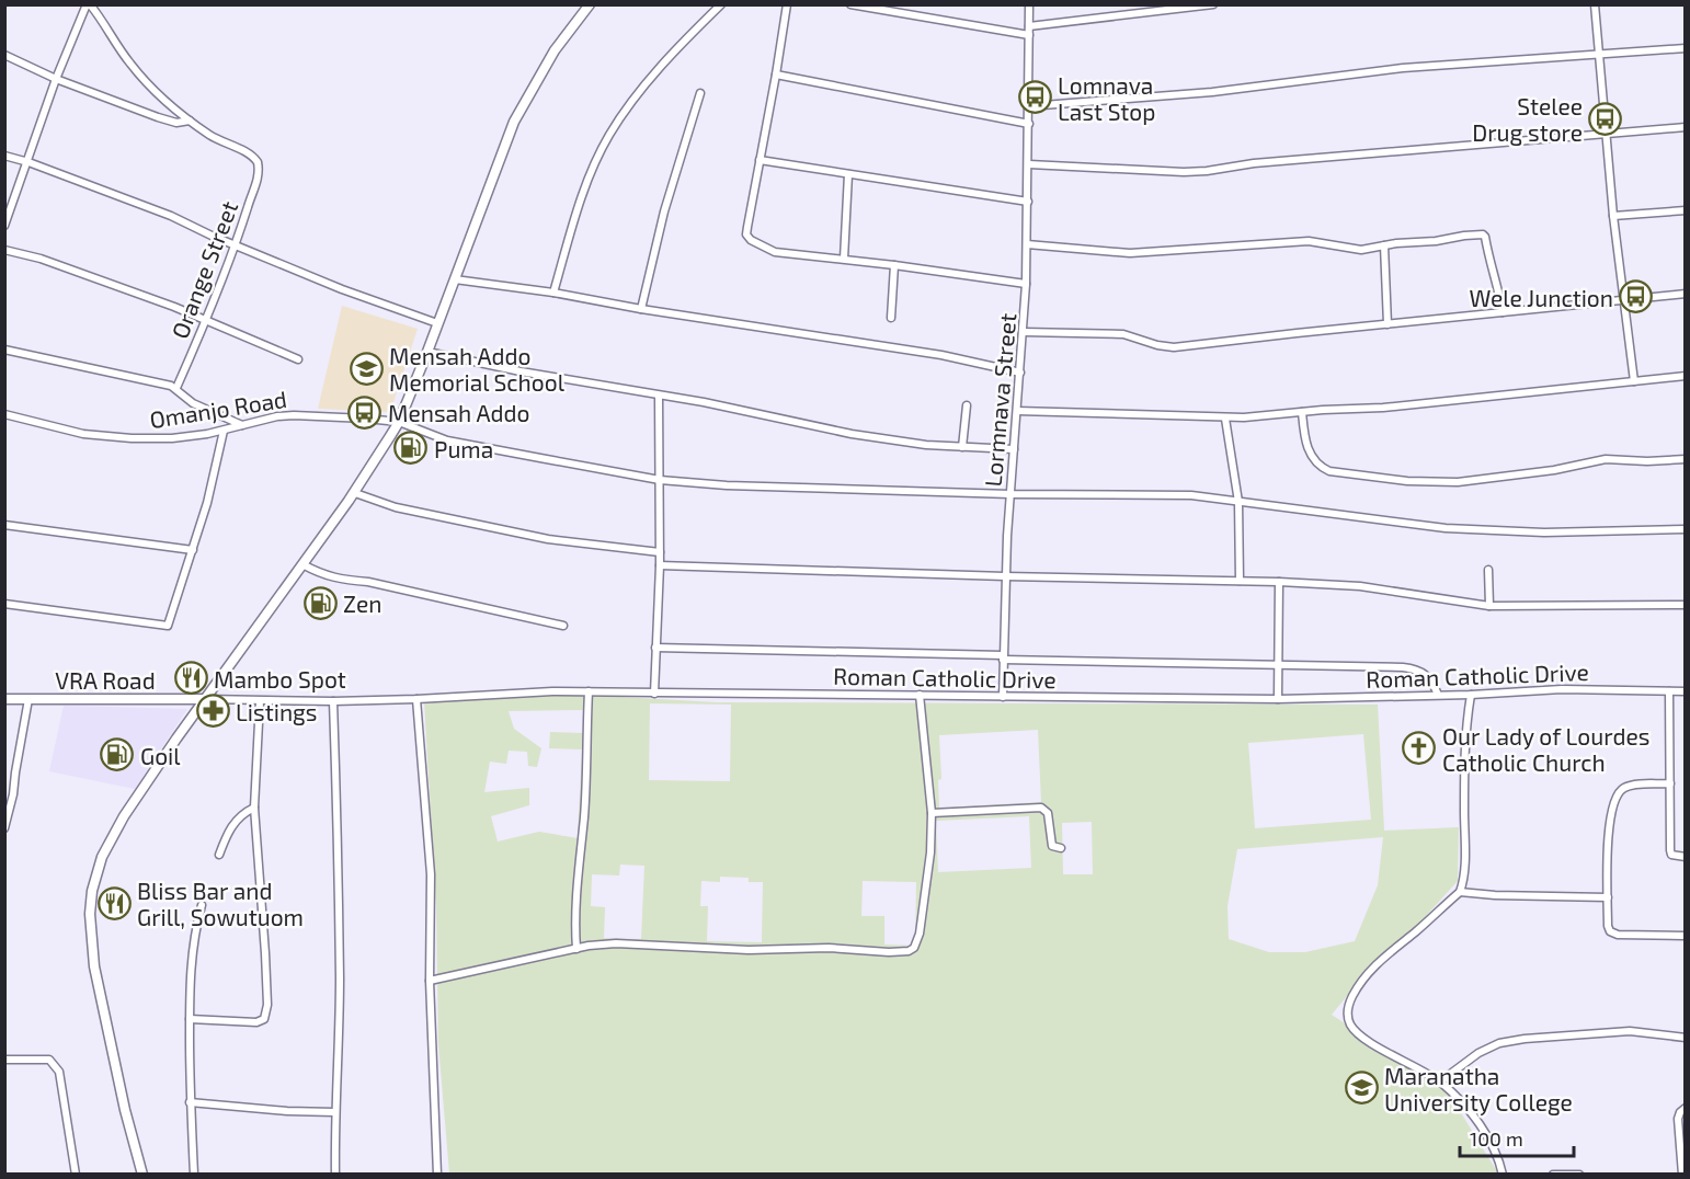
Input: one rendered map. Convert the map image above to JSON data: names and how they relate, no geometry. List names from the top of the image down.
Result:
{
  "streets": {
    "main road": ["VRA Road"],
    "street": [
      "Orange Street",
      "Lormnava Street",
      "Omanjo Road",
      "Roman Catholic Drive"
    ]
  },
  "crossings": [
    ["Lormnava Street", "Omanjo Road"],
    ["Lormnava Street", "Roman Catholic Drive"],
    ["Roman Catholic Drive", "VRA Road"]
  ],
  "places": {
    "bus stop": [
      "Lomnava Last Stop",
      "Stelee Drug store",
      "Wele Junction",
      "Mensah Addo"
    ],
    "school or university": ["Mensah Addo Memorial School", "Maranatha University College"],
    "fuel station": ["Puma", "Zen", "Goil"],
    "restaurant": ["Mambo Spot", "Bliss Bar and Grill, Sowutuom"],
    "pharmacy": ["Listings"],
    "church": ["Our Lady of Lourdes Catholic Church"]
  },
  "scale_bar": "100 m"
}
